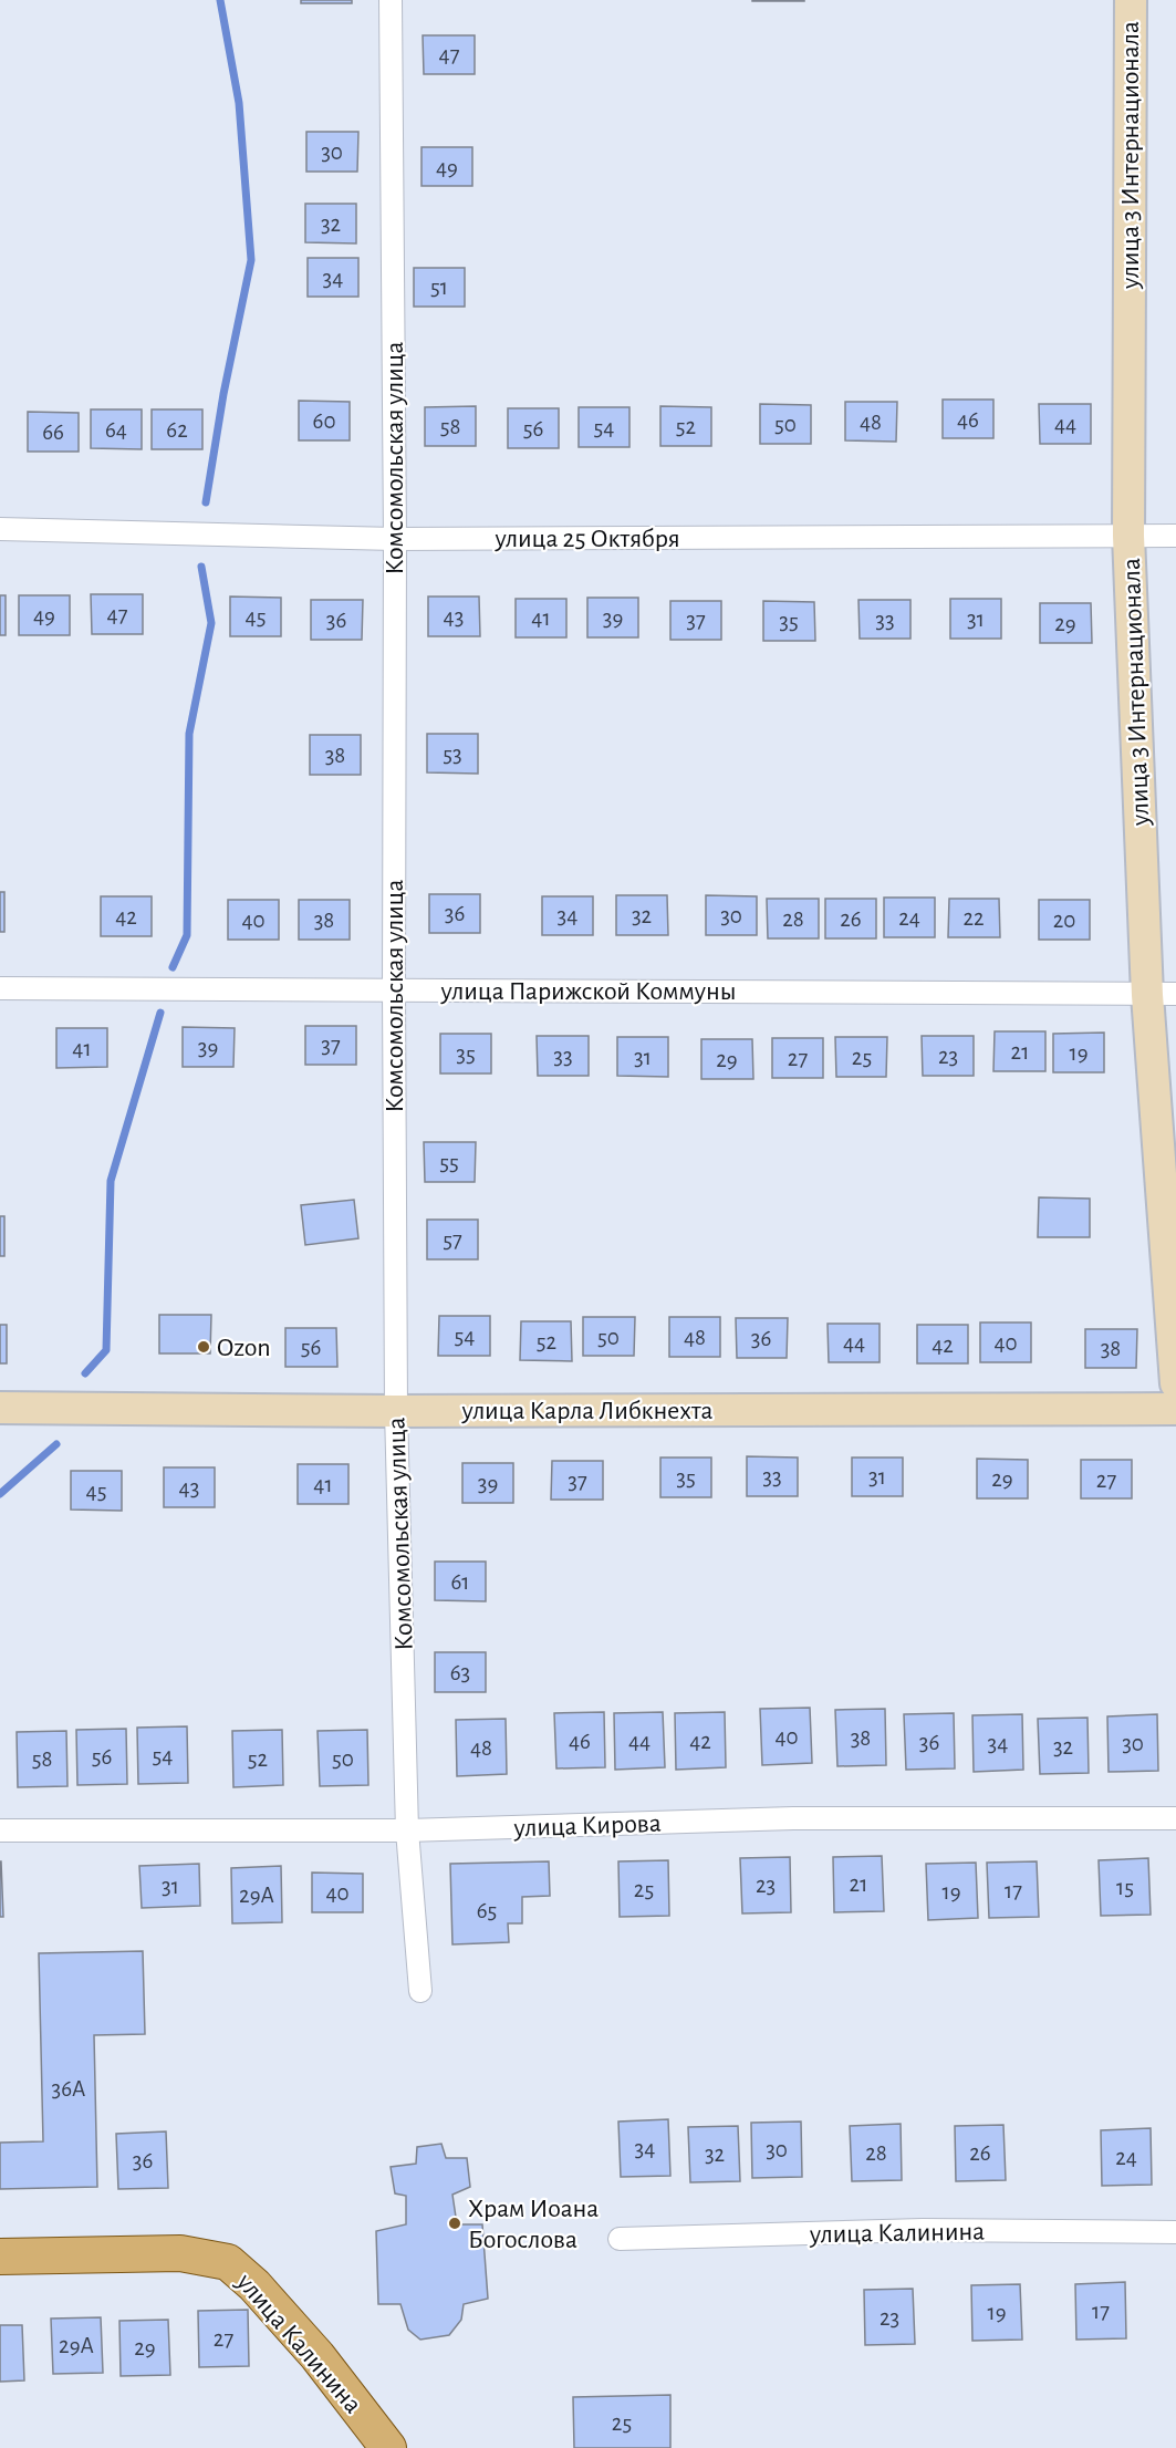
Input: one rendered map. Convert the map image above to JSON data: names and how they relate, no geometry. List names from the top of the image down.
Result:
{
  "streets": {
    "main road": ["улица 3 Интернационала", "улица Карла Либкнехта", "улица Калинина"],
    "street": [
      "Комсомольская улица",
      "улица 25 Октября",
      "улица Парижской Коммуны",
      "улица Кирова"
    ]
  },
  "crossings": [
    ["улица 3 Интернационала", "улица 25 Октября"],
    ["улица 3 Интернационала", "улица Парижской Коммуны"],
    ["Комсомольская улица", "улица 25 Октября"],
    ["Комсомольская улица", "улица Парижской Коммуны"],
    ["Комсомольская улица", "улица Карла Либкнехта"],
    ["Комсомольская улица", "улица Кирова"]
  ],
  "places": ["Ozon", "Храм Иоана Богослова"],
  "house_numbers": [
    "47",
    "30",
    "49",
    "32",
    "34",
    "51",
    "46",
    "60",
    "48",
    "50",
    "44",
    "58",
    "52",
    "54",
    "56",
    "64",
    "62",
    "66",
    "47",
    "49",
    "45",
    "43",
    "41",
    "39",
    "31",
    "36",
    "37",
    "33",
    "35",
    "29",
    "53",
    "38",
    "36",
    "34",
    "32",
    "30",
    "42",
    "24",
    "22",
    "28",
    "26",
    "40",
    "38",
    "20",
    "37",
    "39",
    "41",
    "21",
    "19",
    "35",
    "33",
    "23",
    "31",
    "25",
    "27",
    "29",
    "55",
    "57",
    "54",
    "50",
    "48",
    "36",
    "52",
    "44",
    "40",
    "42",
    "56",
    "38",
    "33",
    "31",
    "35",
    "29",
    "27",
    "37",
    "39",
    "41",
    "43",
    "45",
    "61",
    "63",
    "40",
    "38",
    "46",
    "44",
    "42",
    "36",
    "34",
    "30",
    "32",
    "48",
    "54",
    "56",
    "58",
    "52",
    "50",
    "21",
    "23",
    "31",
    "15",
    "25",
    "17",
    "19",
    "40",
    "29А",
    "65",
    "36А",
    "34",
    "30",
    "28",
    "26",
    "32",
    "24",
    "36",
    "17",
    "19",
    "23",
    "27",
    "29А",
    "29",
    "25"
  ]
}
